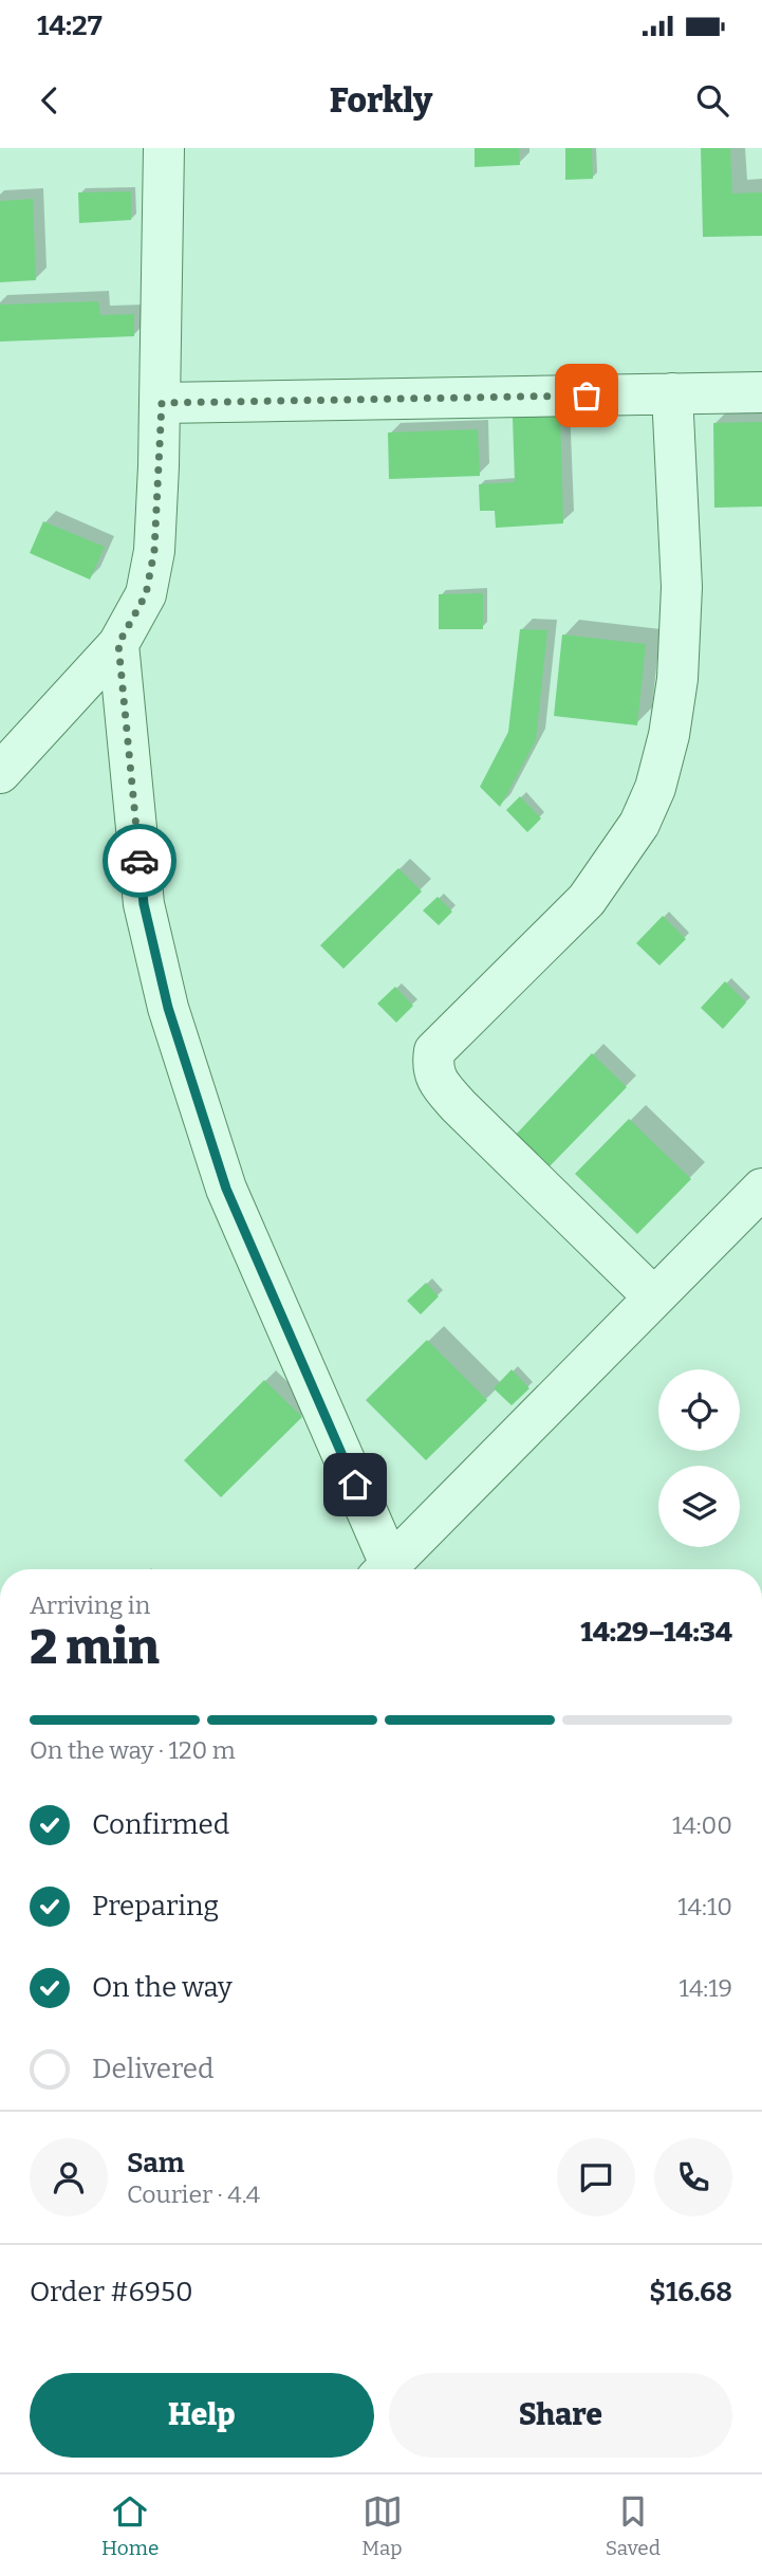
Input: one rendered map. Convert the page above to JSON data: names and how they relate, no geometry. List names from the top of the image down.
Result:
{
  "page": {
    "status": "14:27",
    "header": "Forkly",
    "heading": ["2 min", "Arriving in", "14:29–14:34"],
    "panel": [
      "Sam",
      "Courier · 4.4",
      "Order #6950",
      "$16.68"
    ],
    "bar": "On the way · 120 m",
    "list": [
      ["Confirmed", "14:00"],
      ["Preparing", "14:10"],
      ["On the way", "14:19"],
      "Delivered"
    ],
    "buttons": ["Help", "Share"],
    "tabs": ["Home", "Map", "Saved"]
  }
}
